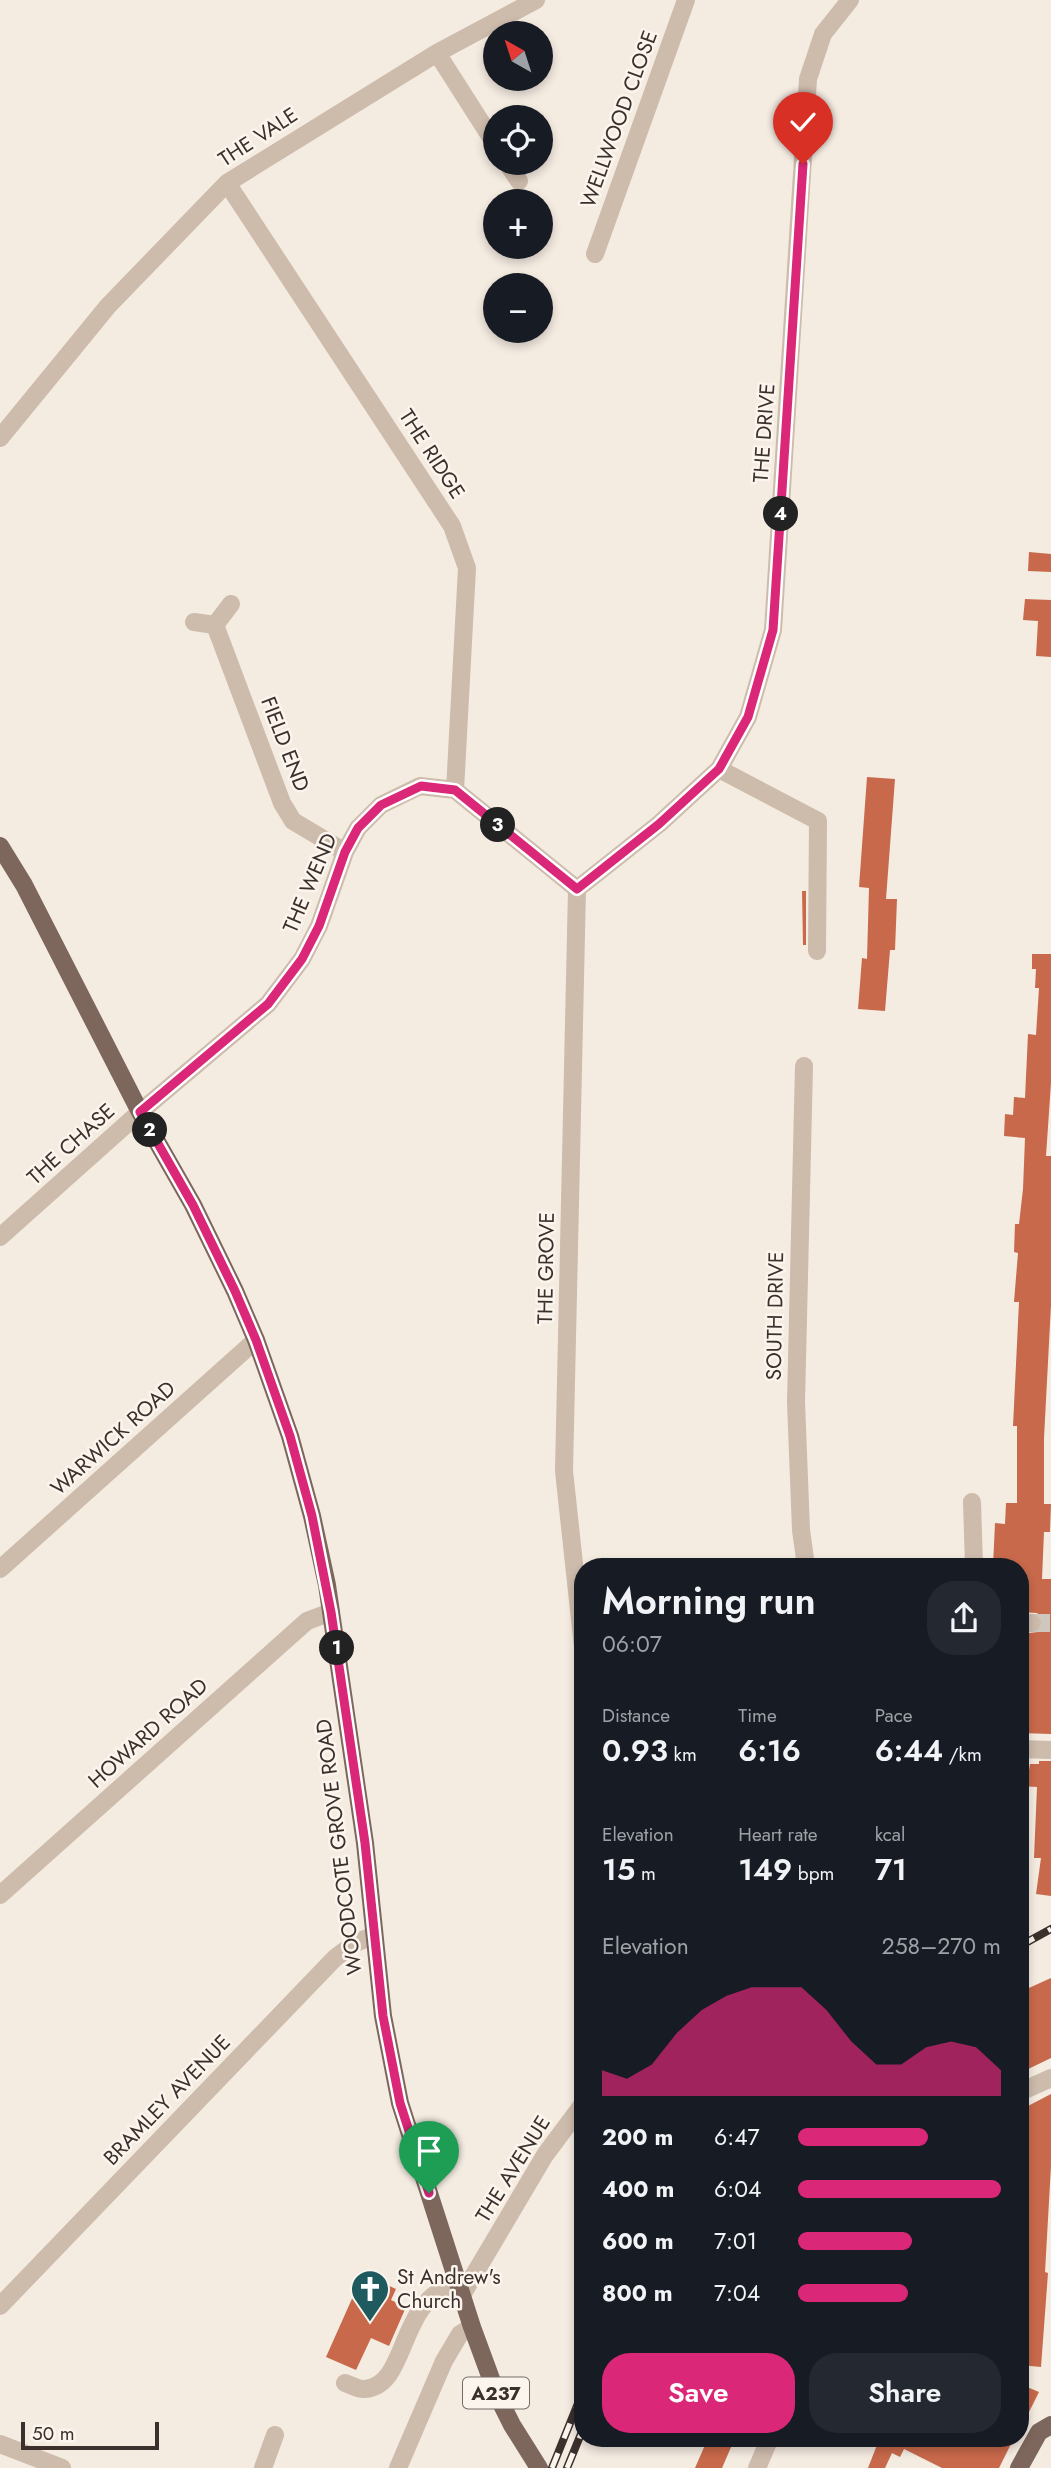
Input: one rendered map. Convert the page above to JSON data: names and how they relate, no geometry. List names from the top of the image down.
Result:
{
  "streets": {
    "main road": ["WOODCOTE GROVE ROAD", "A237"],
    "street": [
      "WELLWOOD CLOSE",
      "THE VALE",
      "THE DRIVE",
      "THE RIDGE",
      "FIELD END",
      "THE WEND",
      "THE CHASE",
      "THE GROVE",
      "SOUTH DRIVE",
      "WARWICK ROAD",
      "HOWARD ROAD",
      "BRAMLEY AVENUE",
      "THE AVENUE"
    ]
  },
  "crossings": [
    ["THE VALE", "THE RIDGE"],
    ["THE DRIVE", "THE GROVE"],
    ["THE RIDGE", "THE WEND"],
    ["FIELD END", "THE WEND"],
    ["THE WEND", "THE CHASE"],
    ["THE WEND", "WOODCOTE GROVE ROAD"],
    ["THE CHASE", "WOODCOTE GROVE ROAD"],
    ["WARWICK ROAD", "WOODCOTE GROVE ROAD"],
    ["HOWARD ROAD", "WOODCOTE GROVE ROAD"],
    ["WOODCOTE GROVE ROAD", "BRAMLEY AVENUE"],
    ["WOODCOTE GROVE ROAD", "THE AVENUE"]
  ],
  "places": {
    "church": ["St Andrew's Church"]
  },
  "scale_bar": "50 m",
  "north": "top left",
  "page": {
    "map_buttons": ["+", "−"],
    "pins": [
      "4",
      "3",
      "2",
      "1"
    ],
    "heading": ["Morning run", "06:07"],
    "stats": [
      ["Distance", "0.93 km"],
      ["Time", "6:16"],
      ["Pace", "6:44 /km"],
      ["Elevation", "15 m"],
      ["Heart rate", "149 bpm"],
      ["kcal", "71"]
    ],
    "chart": ["Elevation", "258–270 m"],
    "list": [
      {
        "name": "200 m",
        "note": "6:47"
      },
      {
        "name": "400 m",
        "note": "6:04"
      },
      {
        "name": "600 m",
        "note": "7:01"
      },
      {
        "name": "800 m",
        "note": "7:04"
      }
    ],
    "buttons": ["Save", "Share"],
    "scale": "50 m"
  }
}
